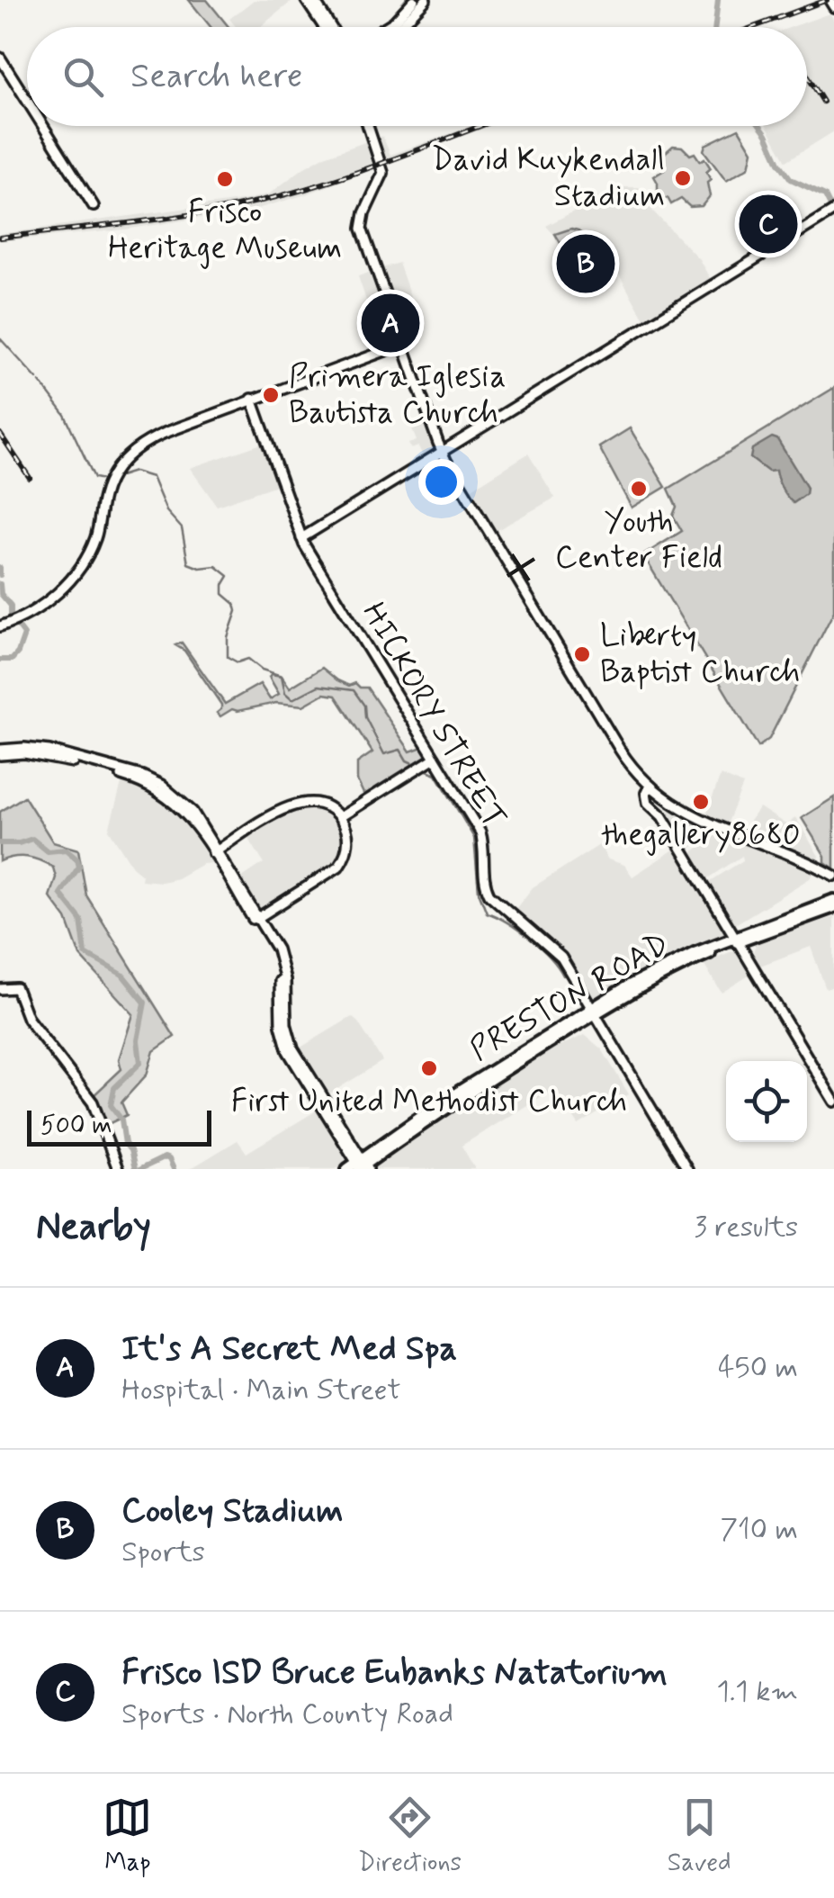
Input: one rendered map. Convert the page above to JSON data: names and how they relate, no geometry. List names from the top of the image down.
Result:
{
  "streets": {
    "main road": ["PRESTON ROAD"],
    "street": ["HICKORY STREET"]
  },
  "crossings": [
    ["HICKORY STREET", "PRESTON ROAD"]
  ],
  "places": [
    "David Kuykendall Stadium",
    "Frisco Heritage Museum",
    "Primera Iglesia Bautista Church",
    "Youth Center Field",
    "Liberty Baptist Church",
    "thegallery8680",
    "First United Methodist Church"
  ],
  "scale_bar": "500 m",
  "page": {
    "search": "Search here",
    "pins": ["C", "B", "A"],
    "scale": "500 m",
    "heading": ["Nearby", "3 results"],
    "list": [
      {
        "mark": "A",
        "name": "It's A Secret Med Spa",
        "note": "Hospital · Main Street",
        "value": "450 m"
      },
      {
        "mark": "B",
        "name": "Cooley Stadium",
        "note": "Sports",
        "value": "710 m"
      },
      {
        "mark": "C",
        "name": "Frisco ISD Bruce Eubanks Natatorium",
        "note": "Sports · North County Road",
        "value": "1.1 km"
      }
    ],
    "nav": ["Map", "Directions", "Saved"]
  }
}
